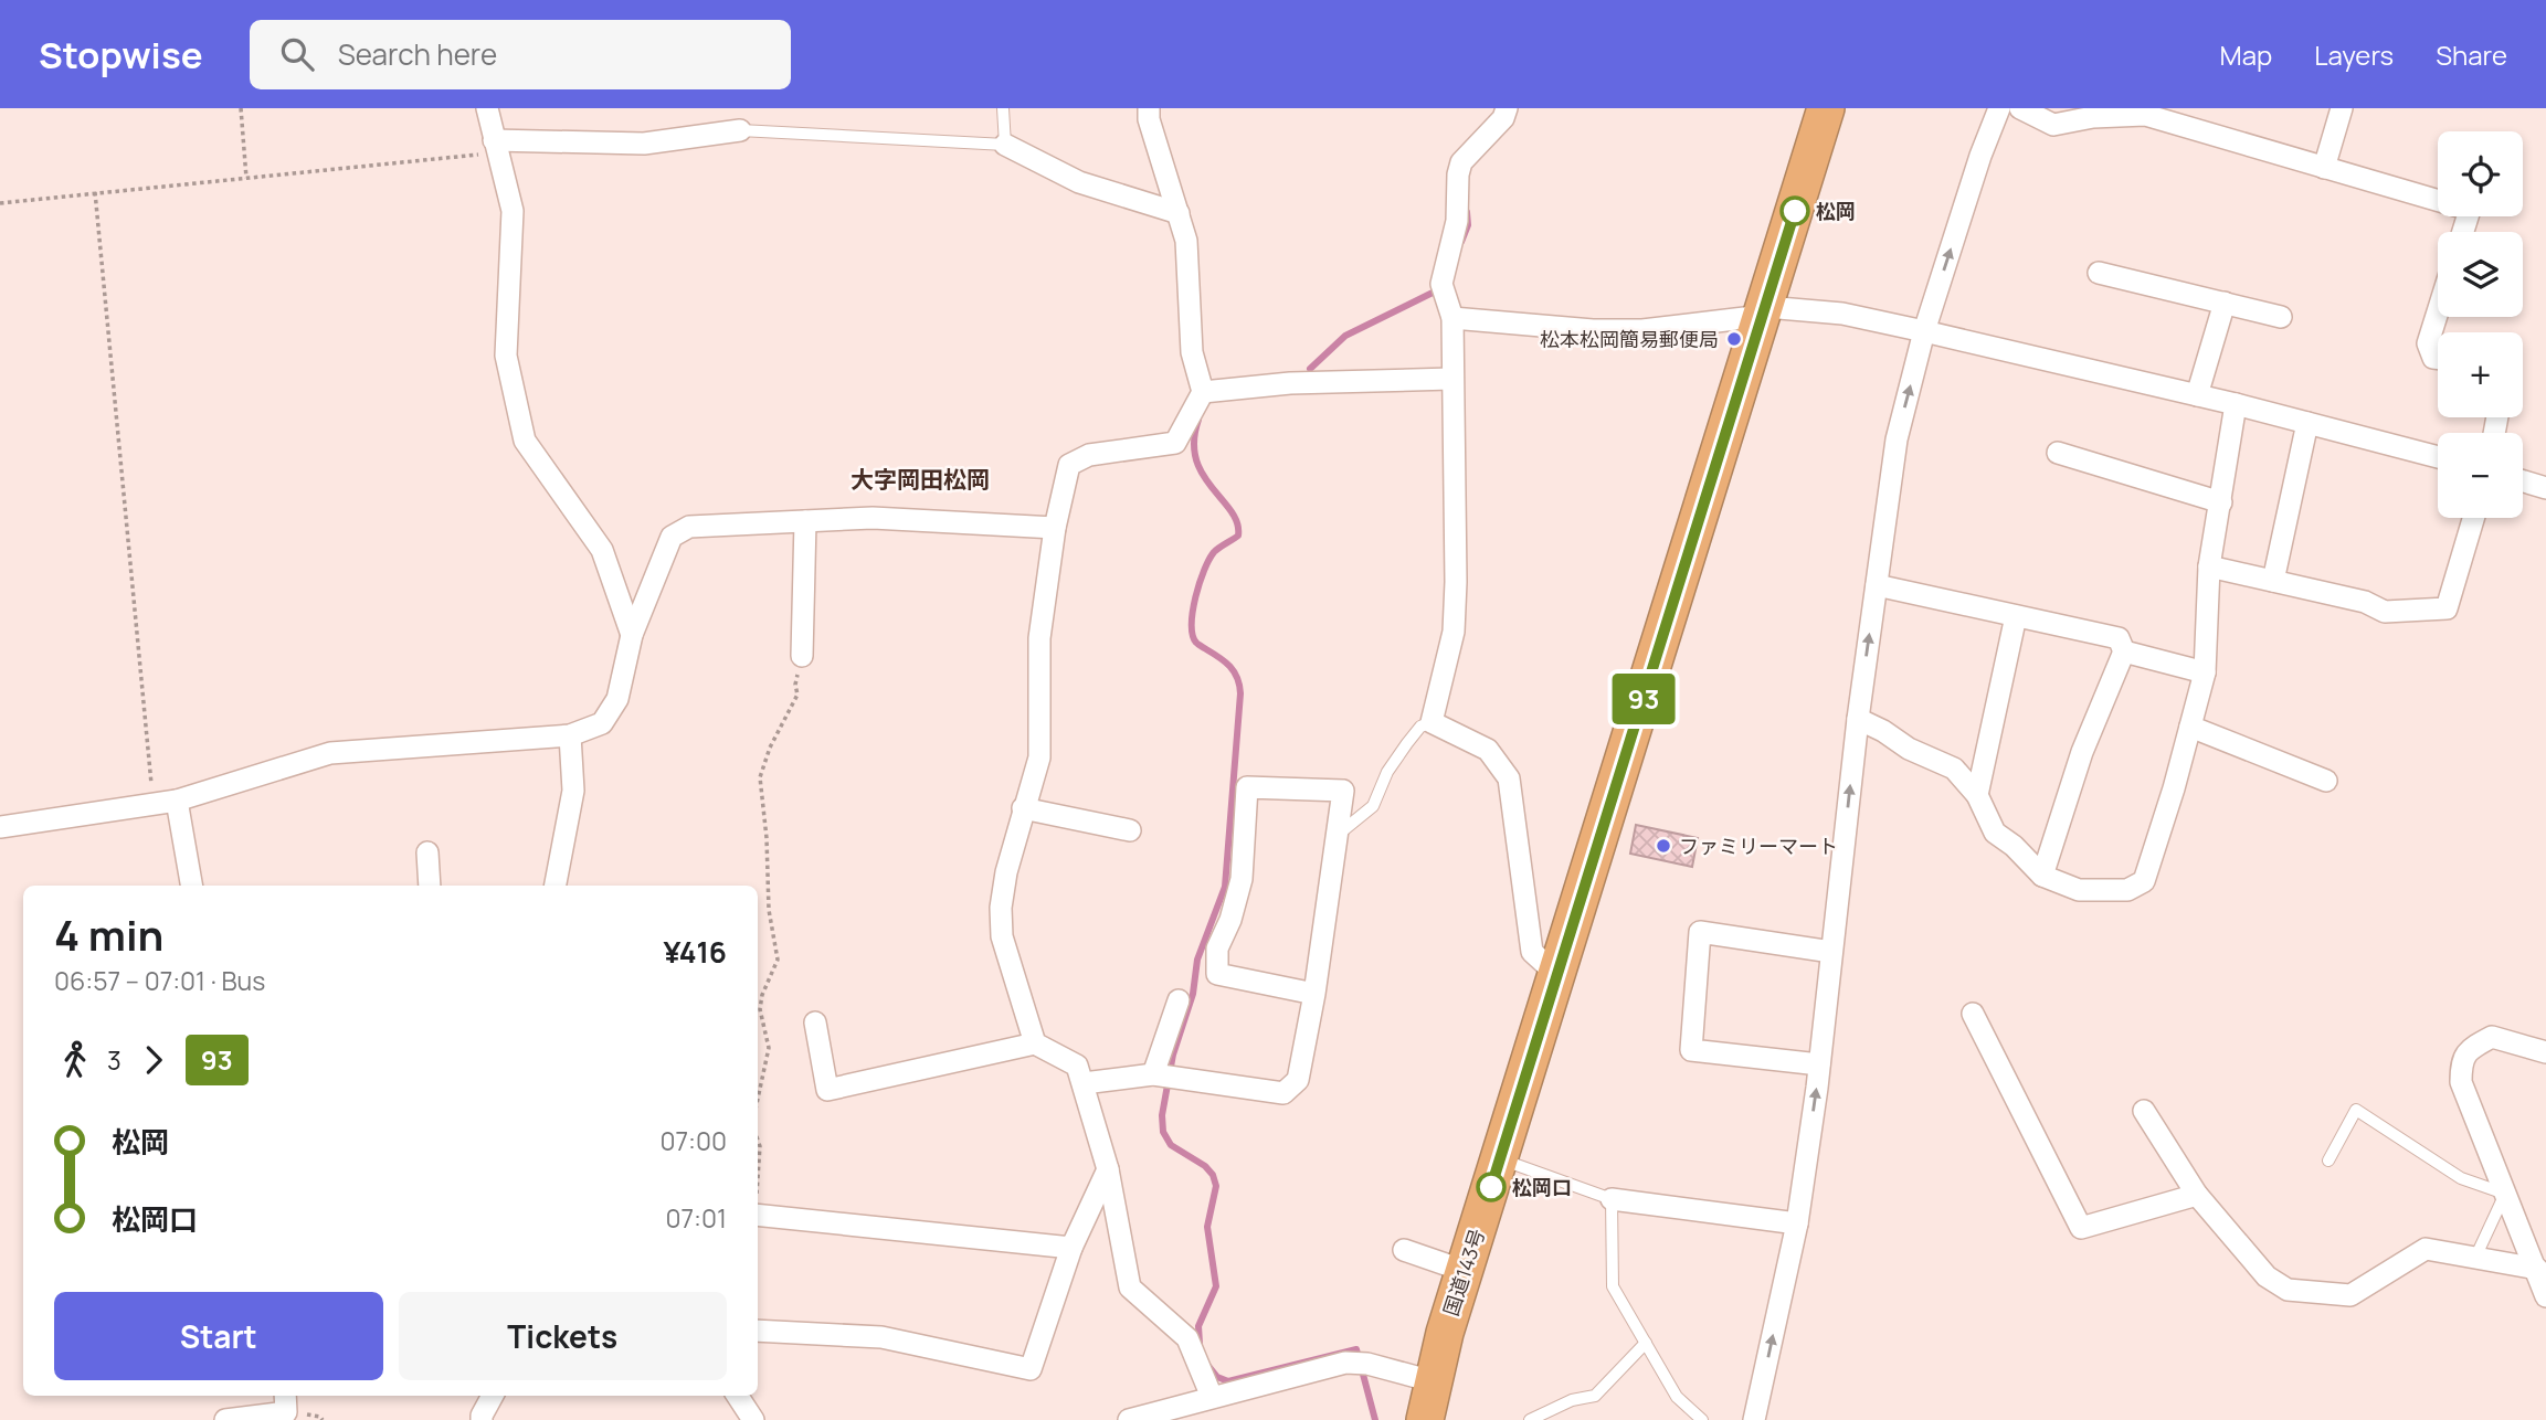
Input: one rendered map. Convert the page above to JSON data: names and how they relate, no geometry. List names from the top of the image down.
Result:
{
  "streets": {
    "highway": ["国道143号"]
  },
  "districts": ["大字岡田松岡"],
  "places": [
    "松岡",
    "松本松岡簡易郵便局",
    "ファミリーマート",
    "松岡口"
  ],
  "lines": ["bus line 93"],
  "page": {
    "header": "Stopwise",
    "search": "Search here",
    "nav": ["Map", "Layers", "Share"],
    "on_map": "93",
    "map_buttons": ["+", "−"],
    "heading": ["4 min", "06:57 – 07:01 · Bus", "¥416"],
    "legs": ["3", "93"],
    "list": [
      {
        "name": "松岡",
        "value": "07:00"
      },
      {
        "name": "松岡口",
        "value": "07:01"
      }
    ],
    "buttons": ["Start", "Tickets"]
  }
}
